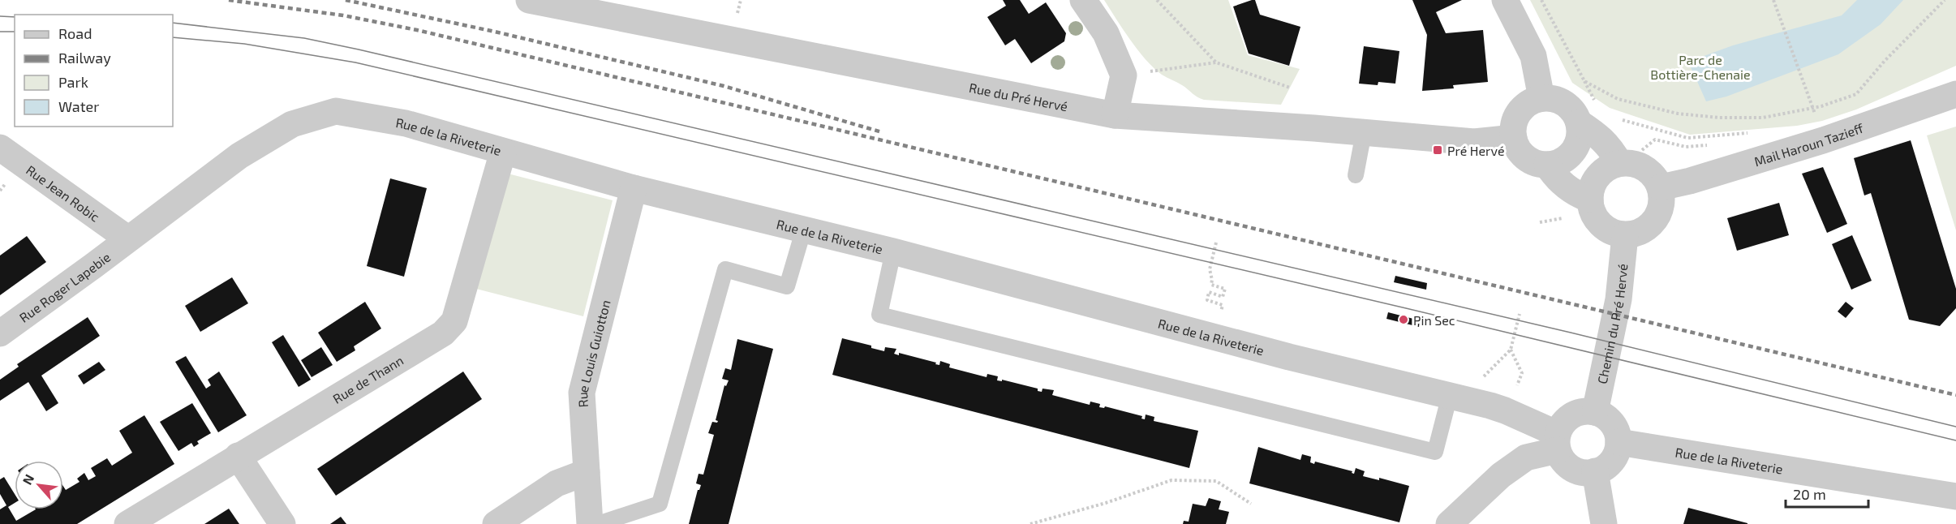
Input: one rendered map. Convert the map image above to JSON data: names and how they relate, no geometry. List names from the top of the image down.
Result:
{
  "streets": {
    "street": [
      "Rue du Pré Hervé",
      "Rue de la Riveterie",
      "Mail Haroun Tazieff",
      "Rue Jean Robic",
      "Rue Roger Lapebie",
      "Chemin du Pré Hervé",
      "Rue Louis Guiotton",
      "Rue de Thann"
    ]
  },
  "crossings": [
    ["Rue de la Riveterie", "Rue Jean Robic"],
    ["Rue de la Riveterie", "Rue Roger Lapebie"],
    ["Rue de la Riveterie", "Chemin du Pré Hervé"],
    ["Rue de la Riveterie", "Rue Louis Guiotton"],
    ["Rue de la Riveterie", "Rue de Thann"],
    ["Mail Haroun Tazieff", "Chemin du Pré Hervé"],
    ["Rue Jean Robic", "Rue Roger Lapebie"]
  ],
  "parks": ["Parc de Bottière-Chenaie"],
  "places": {
    "transit": ["Pré Hervé"],
    "other": ["Pin Sec"]
  },
  "legend": [
    "Road",
    "Railway",
    "Park",
    "Water"
  ],
  "scale_bar": "20 m",
  "north": "top left"
}
